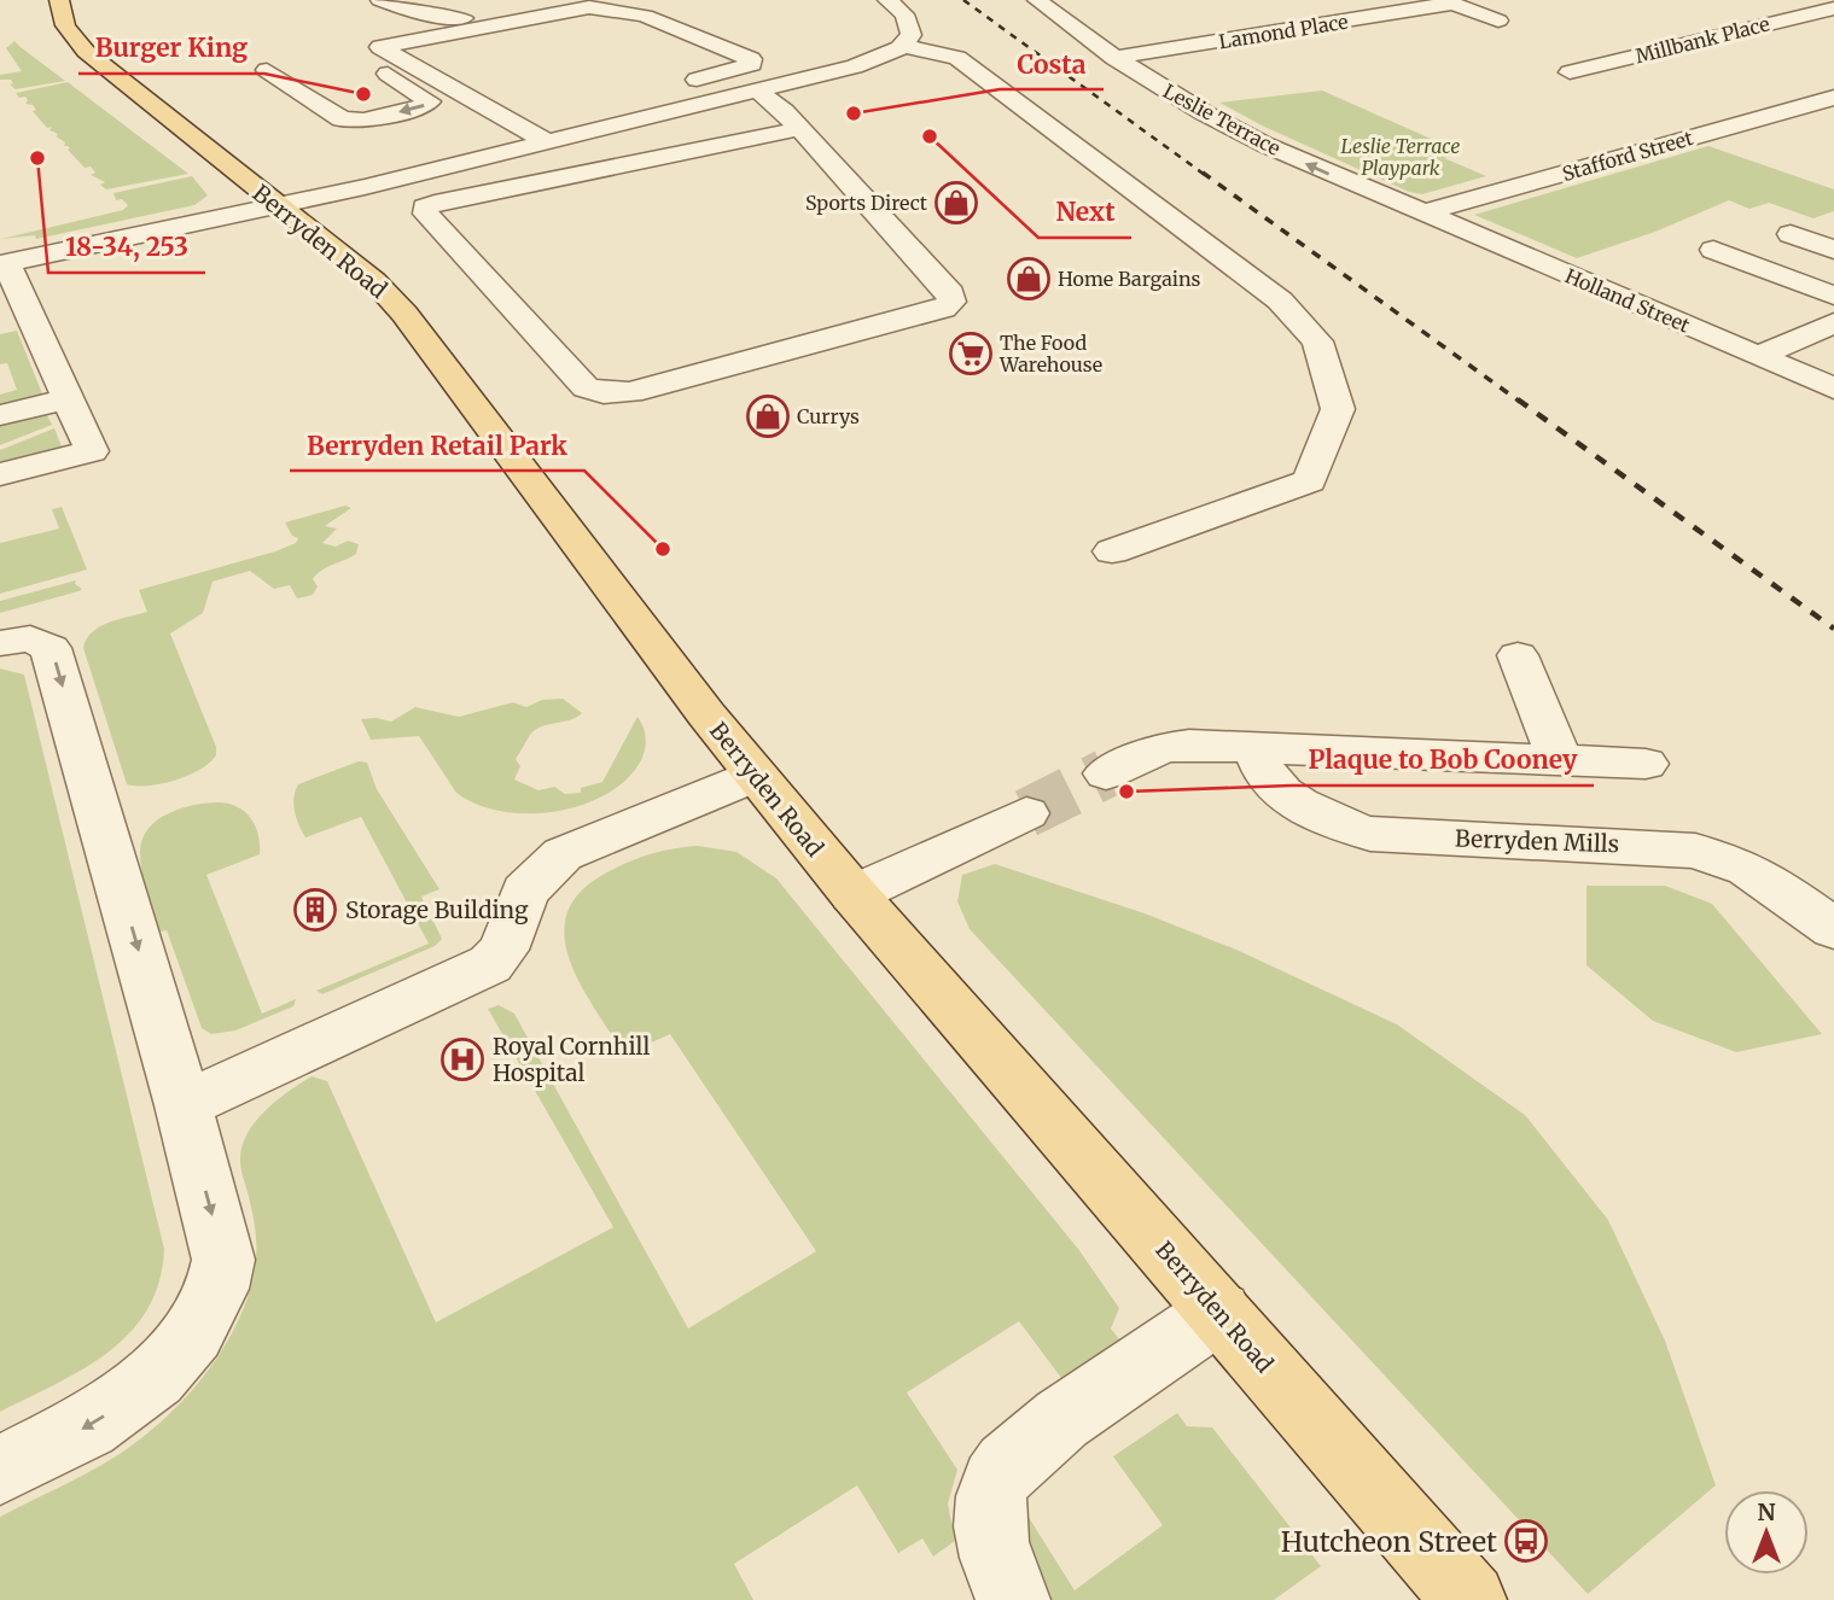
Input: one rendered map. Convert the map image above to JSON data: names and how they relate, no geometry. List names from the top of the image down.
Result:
{
  "streets": {
    "main road": ["Berryden Road"],
    "street": [
      "Lamond Place",
      "Millbank Place",
      "Leslie Terrace",
      "Stafford Street",
      "Holland Street",
      "Berryden Mills"
    ]
  },
  "crossings": [
    ["Lamond Place", "Leslie Terrace"],
    ["Leslie Terrace", "Stafford Street"],
    ["Leslie Terrace", "Holland Street"],
    ["Stafford Street", "Holland Street"]
  ],
  "one_way": ["Leslie Terrace"],
  "parks": ["Leslie Terrace Playpark"],
  "places": {
    "other": [
      "Burger King",
      "Costa",
      "Next",
      "18-34, 253",
      "Berryden Retail Park",
      "Plaque to Bob Cooney"
    ],
    "shop": ["Sports Direct", "Home Bargains", "Currys"],
    "supermarket": ["The Food Warehouse"],
    "building": ["Storage Building"],
    "hospital": ["Royal Cornhill Hospital"],
    "bus stop": ["Hutcheon Street"]
  },
  "north": "top"
}
